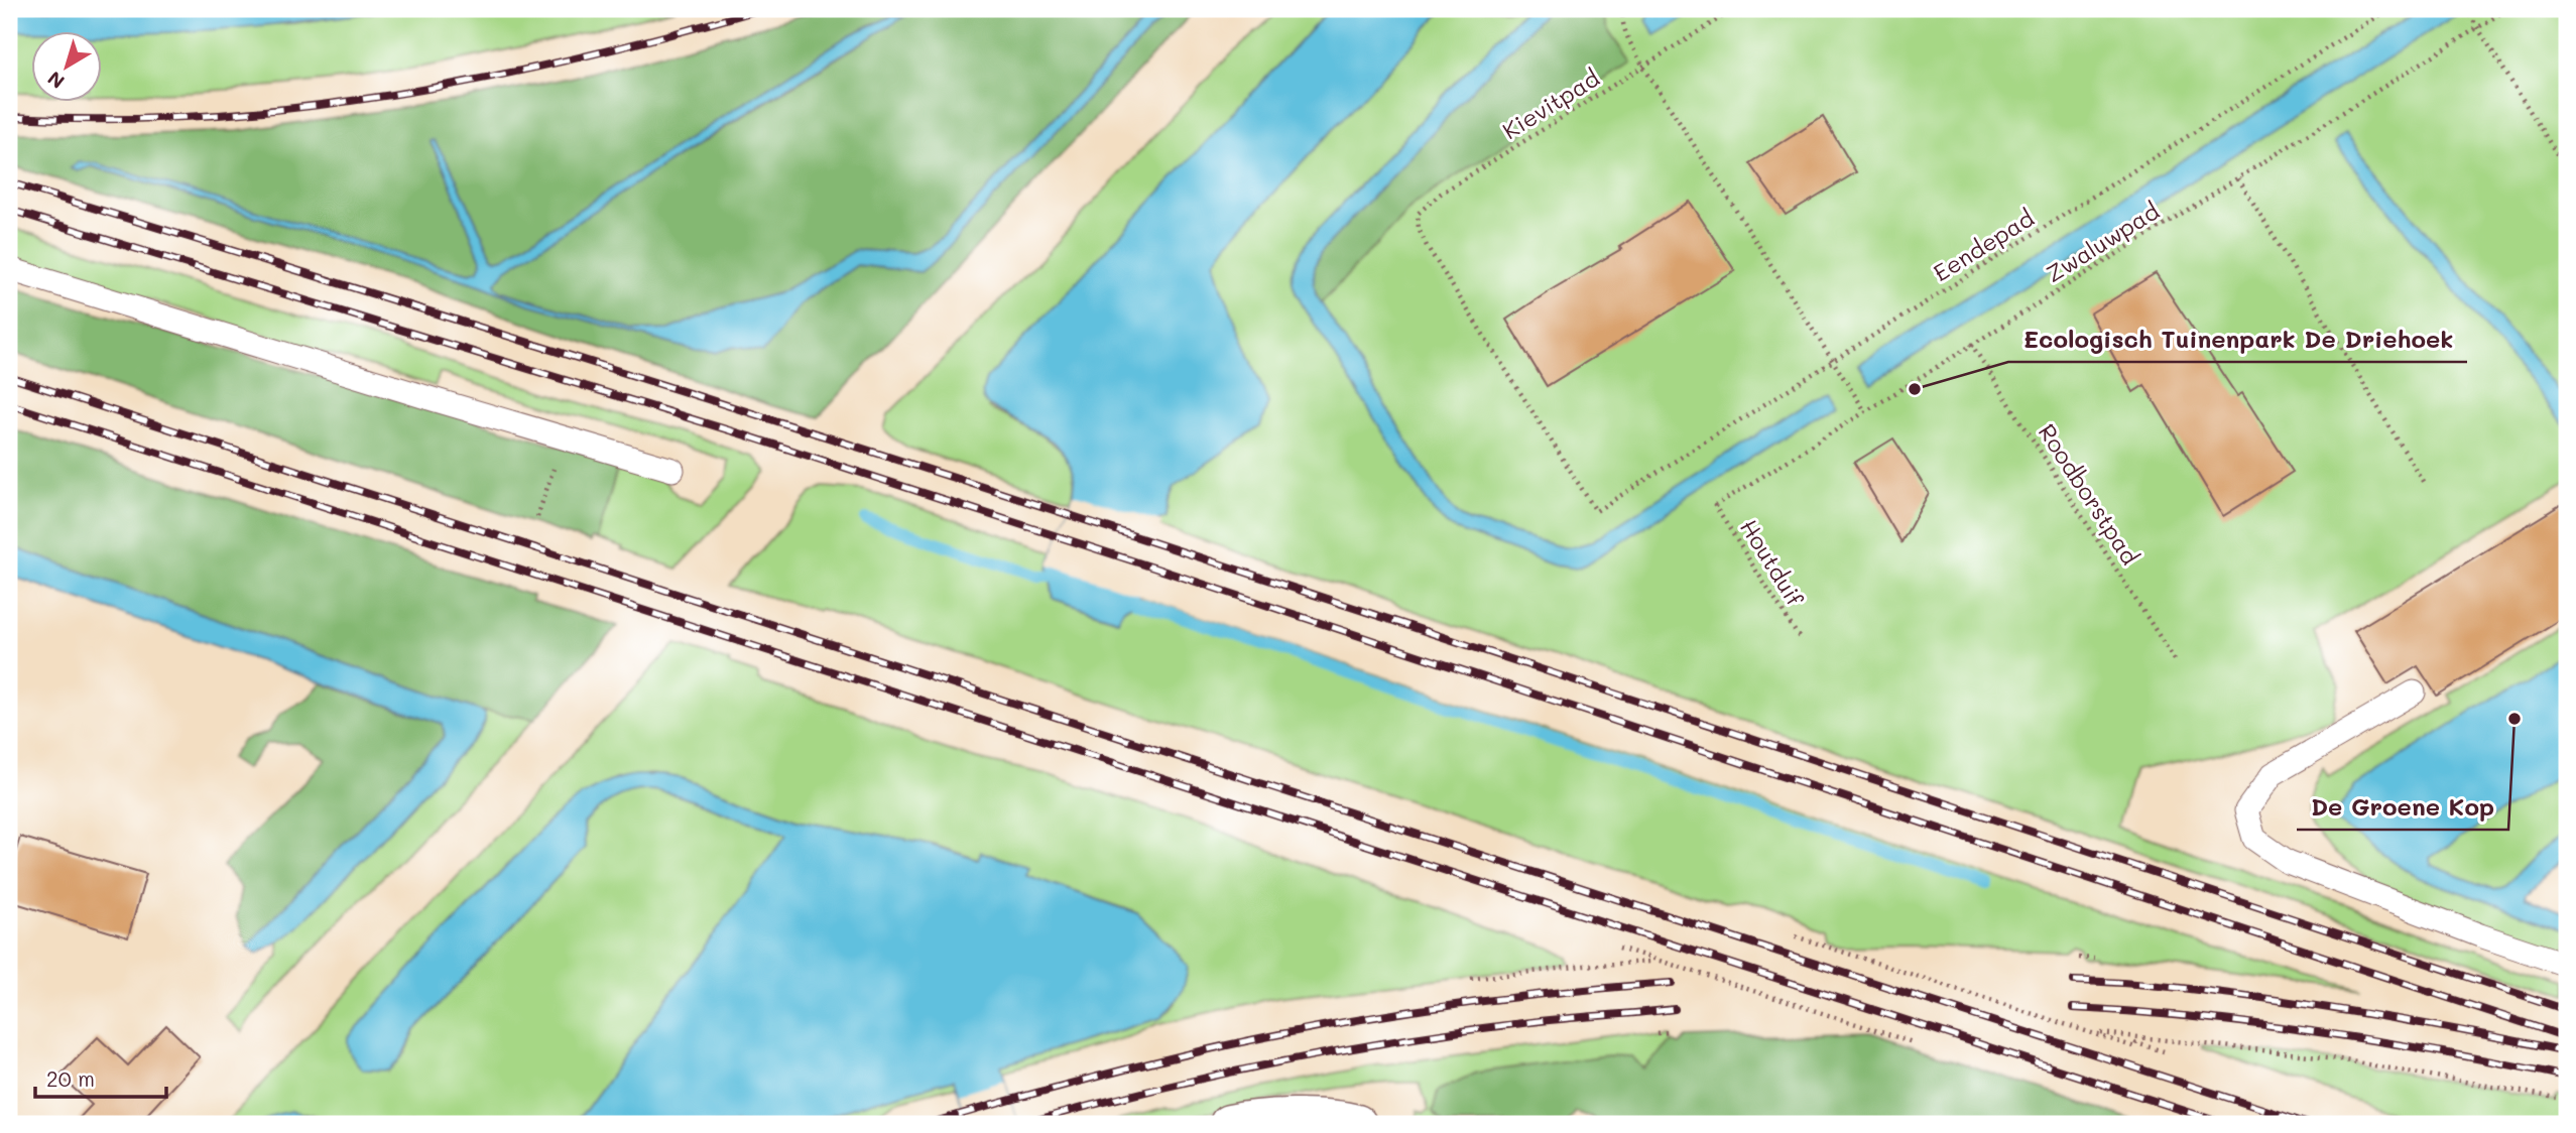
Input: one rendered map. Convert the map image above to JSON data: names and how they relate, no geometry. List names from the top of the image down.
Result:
{
  "streets": {
    "path": [
      "Kievitpad",
      "Zwaluwpad",
      "Eendepad",
      "Roodborstpad",
      "Houtduif"
    ]
  },
  "crossings": [
    ["Kievitpad", "Eendepad"],
    ["Zwaluwpad", "Roodborstpad"],
    ["Zwaluwpad", "Houtduif"]
  ],
  "places": ["Ecologisch Tuinenpark De Driehoek", "De Groene Kop"],
  "scale_bar": "20 m",
  "north": "bottom left"
}
